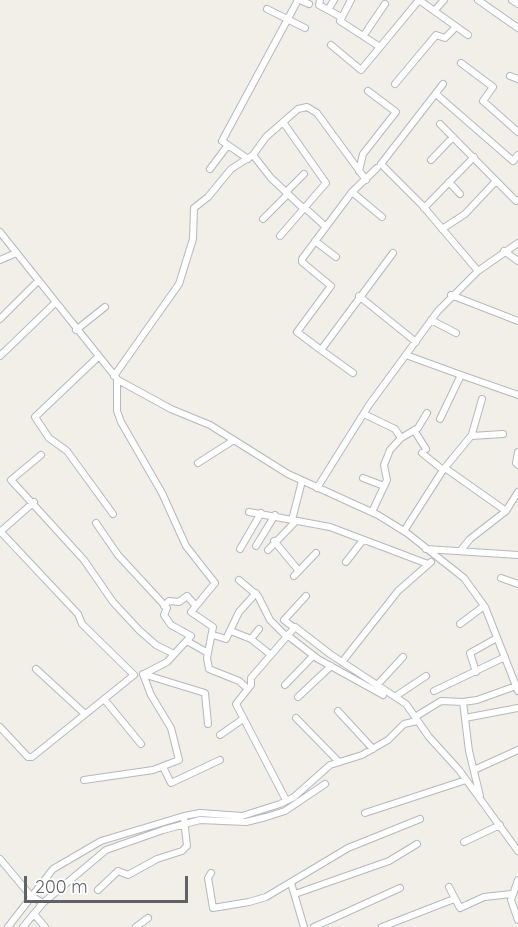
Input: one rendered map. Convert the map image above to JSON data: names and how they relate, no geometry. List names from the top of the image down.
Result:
{
  "scale_bar": "200 m"
}
